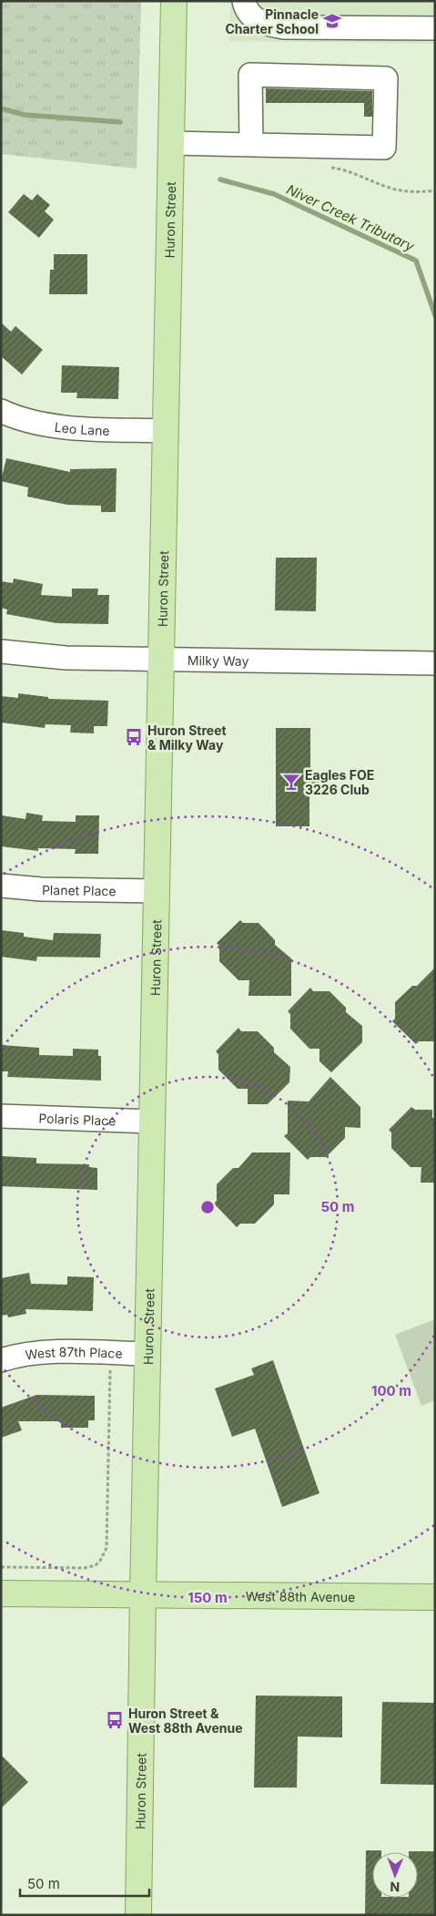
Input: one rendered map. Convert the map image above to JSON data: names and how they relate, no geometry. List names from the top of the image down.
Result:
{
  "streets": {
    "main road": ["Huron Street", "West 88th Avenue"],
    "street": [
      "Leo Lane",
      "Milky Way",
      "Planet Place",
      "Polaris Place",
      "West 87th Place"
    ]
  },
  "crossings": [
    ["Huron Street", "Leo Lane"],
    ["Huron Street", "Milky Way"],
    ["Huron Street", "Planet Place"],
    ["Huron Street", "Polaris Place"],
    ["Huron Street", "West 87th Place"],
    ["Huron Street", "West 88th Avenue"]
  ],
  "water": ["Niver Creek Tributary"],
  "places": {
    "school or university": ["Pinnacle Charter School"],
    "bus stop": ["Huron Street & Milky Way", "Huron Street & West 88th Avenue"],
    "bar": ["Eagles FOE 3226 Club"]
  },
  "scale_bar": "50 m",
  "north": "bottom",
  "rings": ["50 m", "100 m", "150 m"]
}
